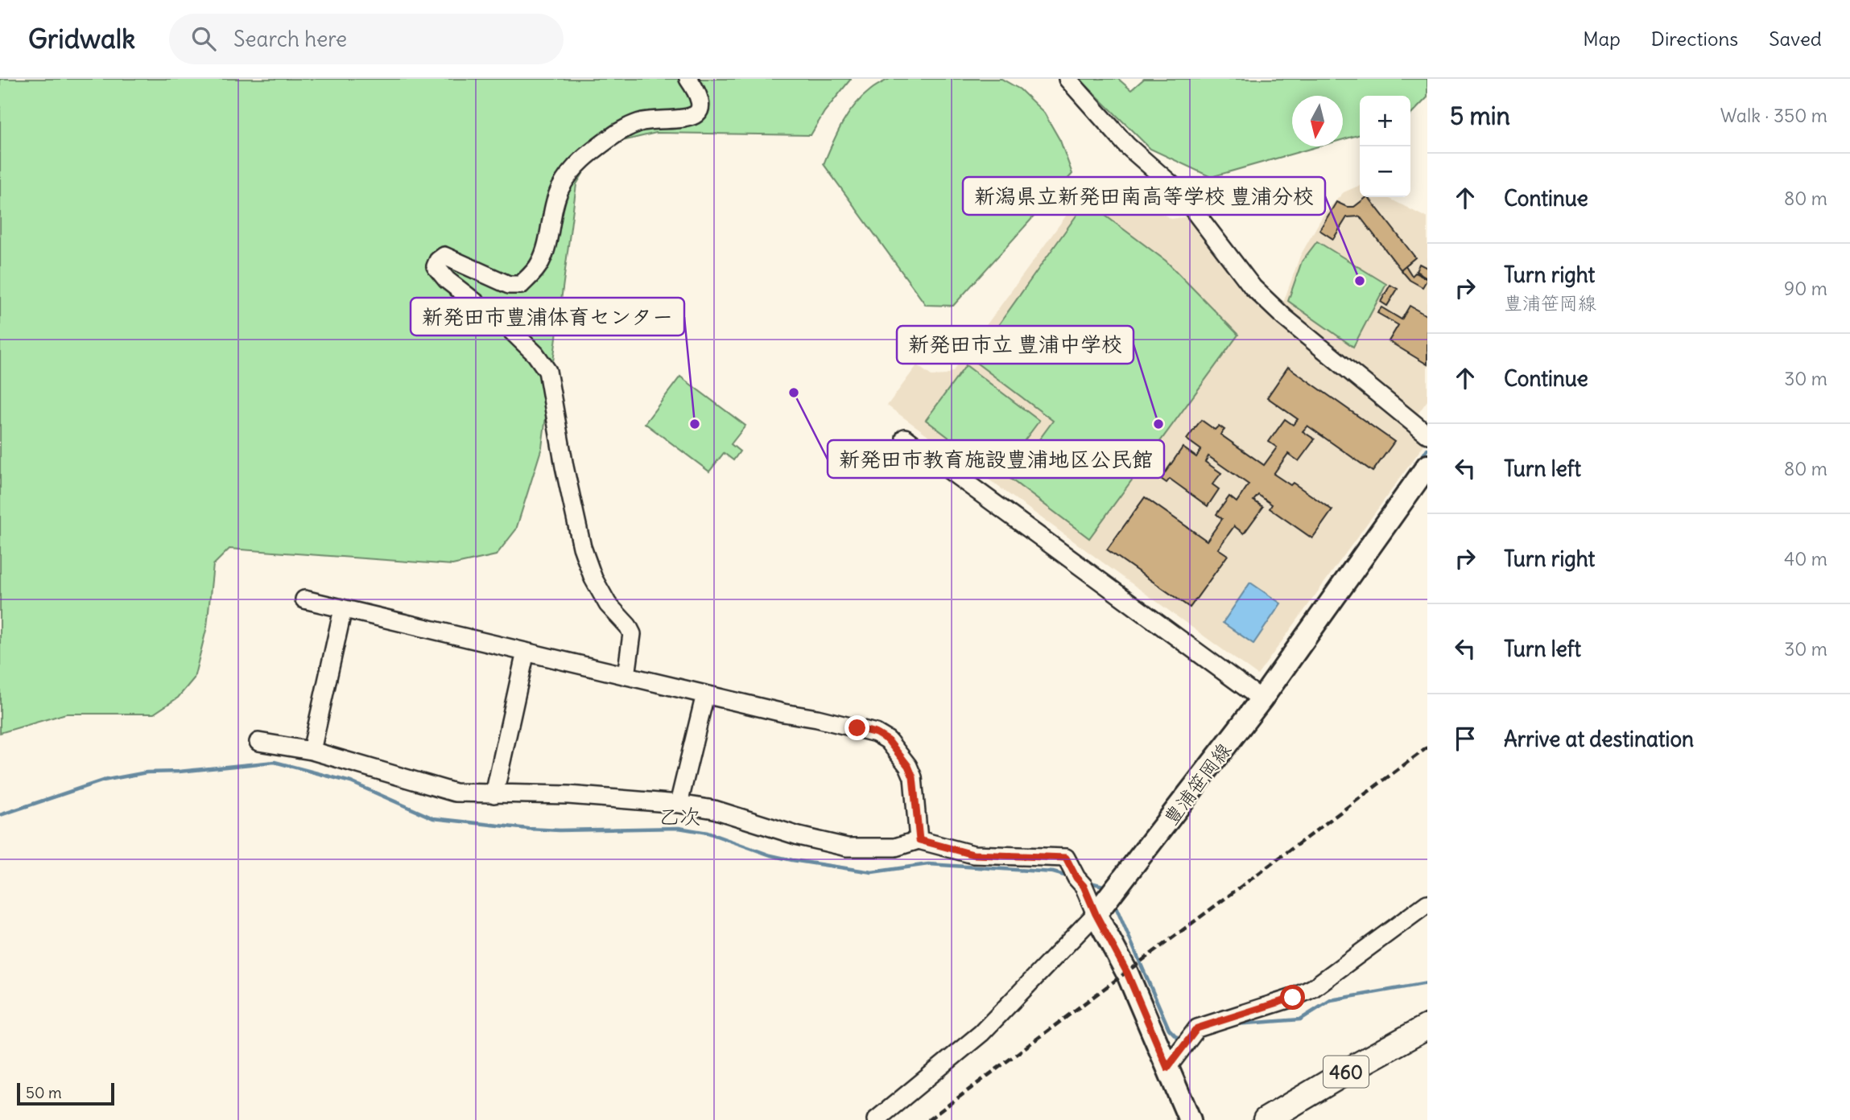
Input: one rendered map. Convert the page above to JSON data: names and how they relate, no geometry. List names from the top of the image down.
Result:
{
  "streets": {
    "highway": ["460"],
    "main road": ["豊浦笹岡線"]
  },
  "districts": ["乙次"],
  "places": [
    "新潟県立新発田南高等学校 豊浦分校",
    "新発田市教育施設豊浦地区公民館",
    "新発田市豊浦体育センター",
    "新発田市立 豊浦中学校"
  ],
  "scale_bar": "50 m",
  "north": "bottom",
  "page": {
    "header": "Gridwalk",
    "search": "Search here",
    "nav": ["Map", "Directions", "Saved"],
    "heading": ["5 min", "Walk · 350 m"],
    "map_buttons": ["+", "−"],
    "list": [
      ["Continue", "80 m"],
      ["Turn right", "豊浦笹岡線", "90 m"],
      ["Continue", "30 m"],
      ["Turn left", "80 m"],
      ["Turn right", "40 m"],
      ["Turn left", "30 m"],
      "Arrive at destination"
    ],
    "scale": "50 m"
  }
}
